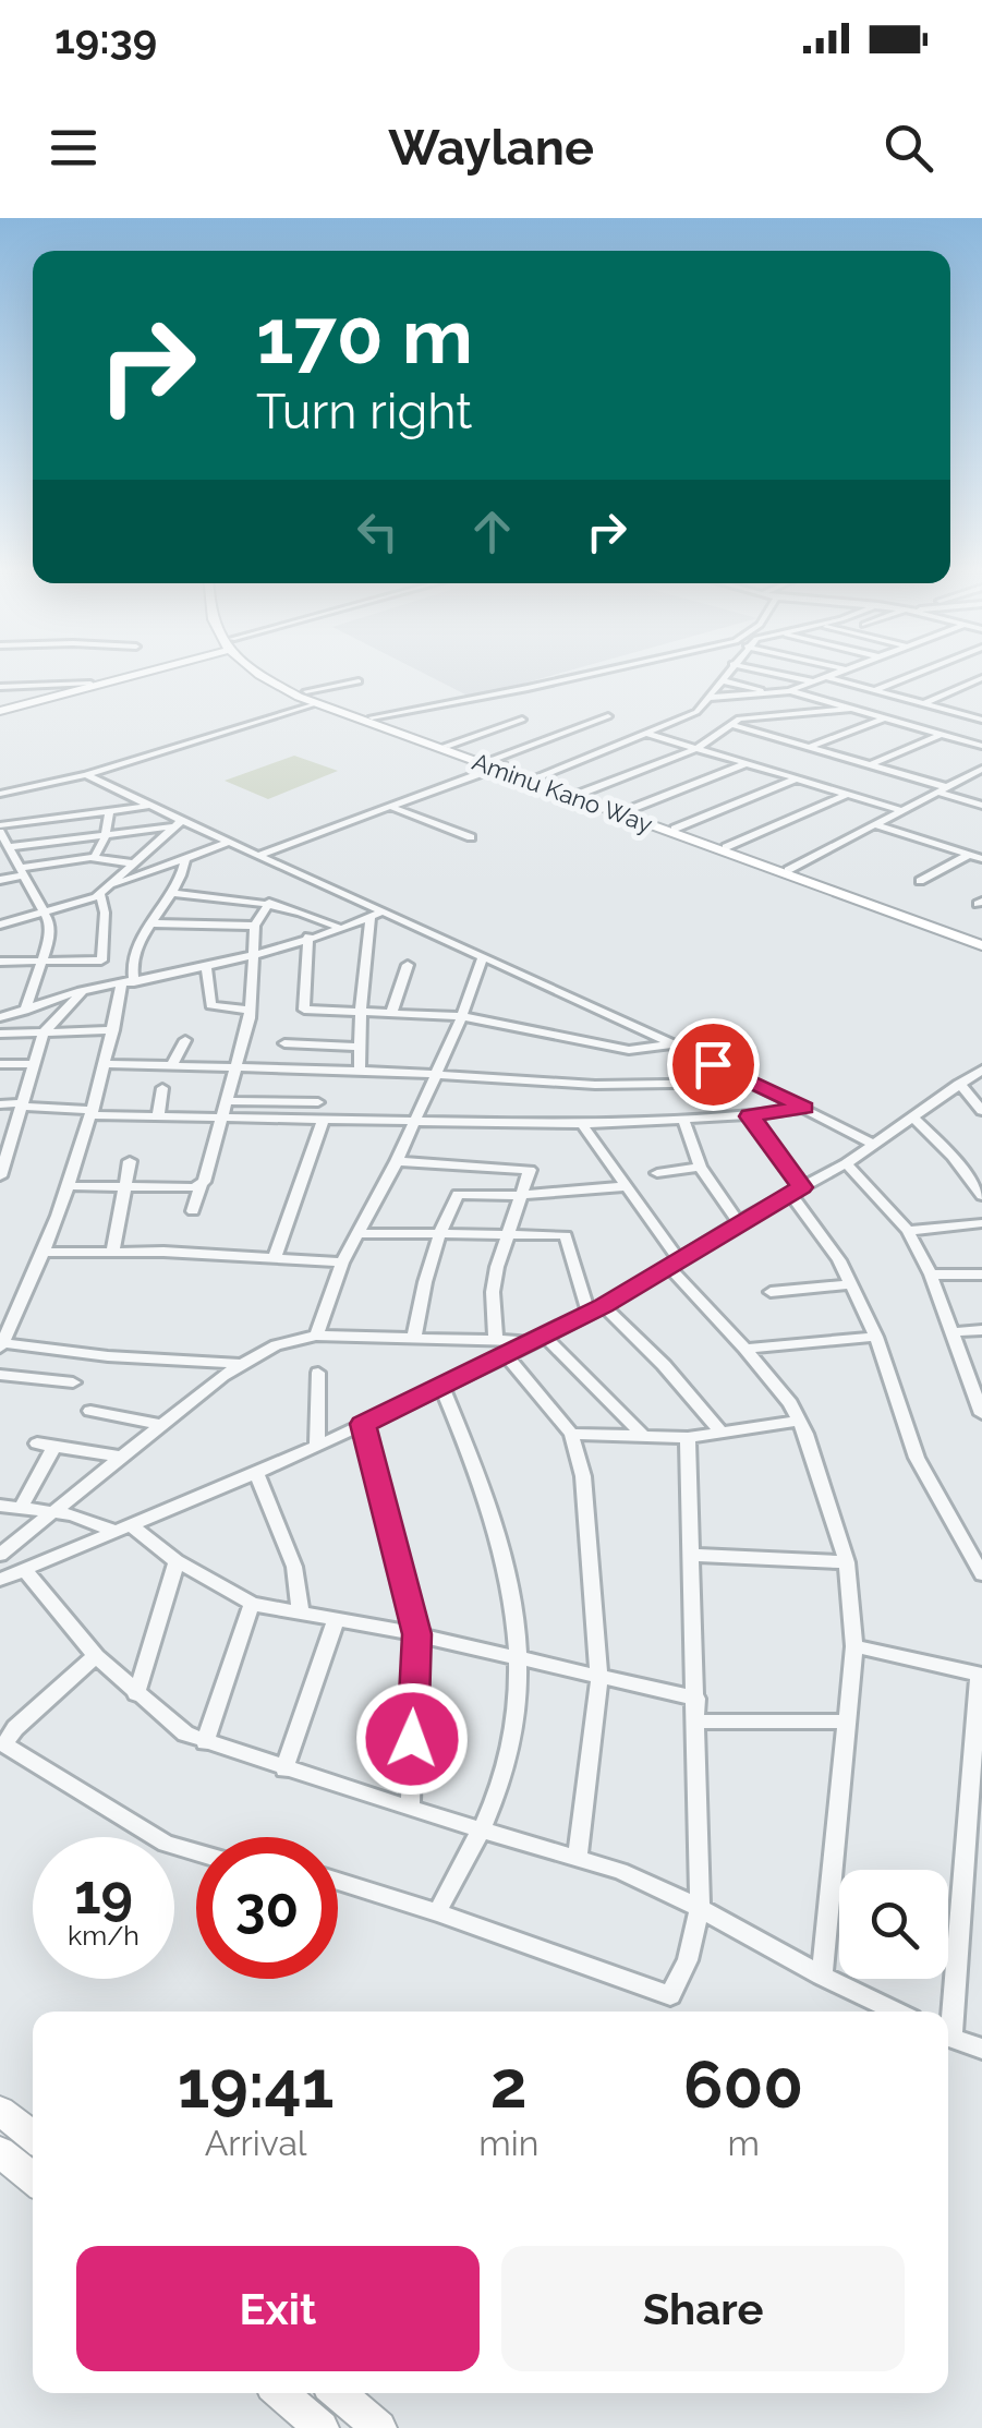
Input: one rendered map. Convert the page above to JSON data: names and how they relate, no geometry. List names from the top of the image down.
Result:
{
  "streets": {
    "main road": ["Aminu Kano Way"]
  },
  "page": {
    "status": "19:39",
    "header": "Waylane",
    "turn": ["170 m", "Turn right"],
    "speed": "19 km/h",
    "limit": "30",
    "eta": [
      "19:41",
      "Arrival",
      "2",
      "min",
      "600",
      "m"
    ],
    "buttons": ["Exit", "Share"]
  }
}
